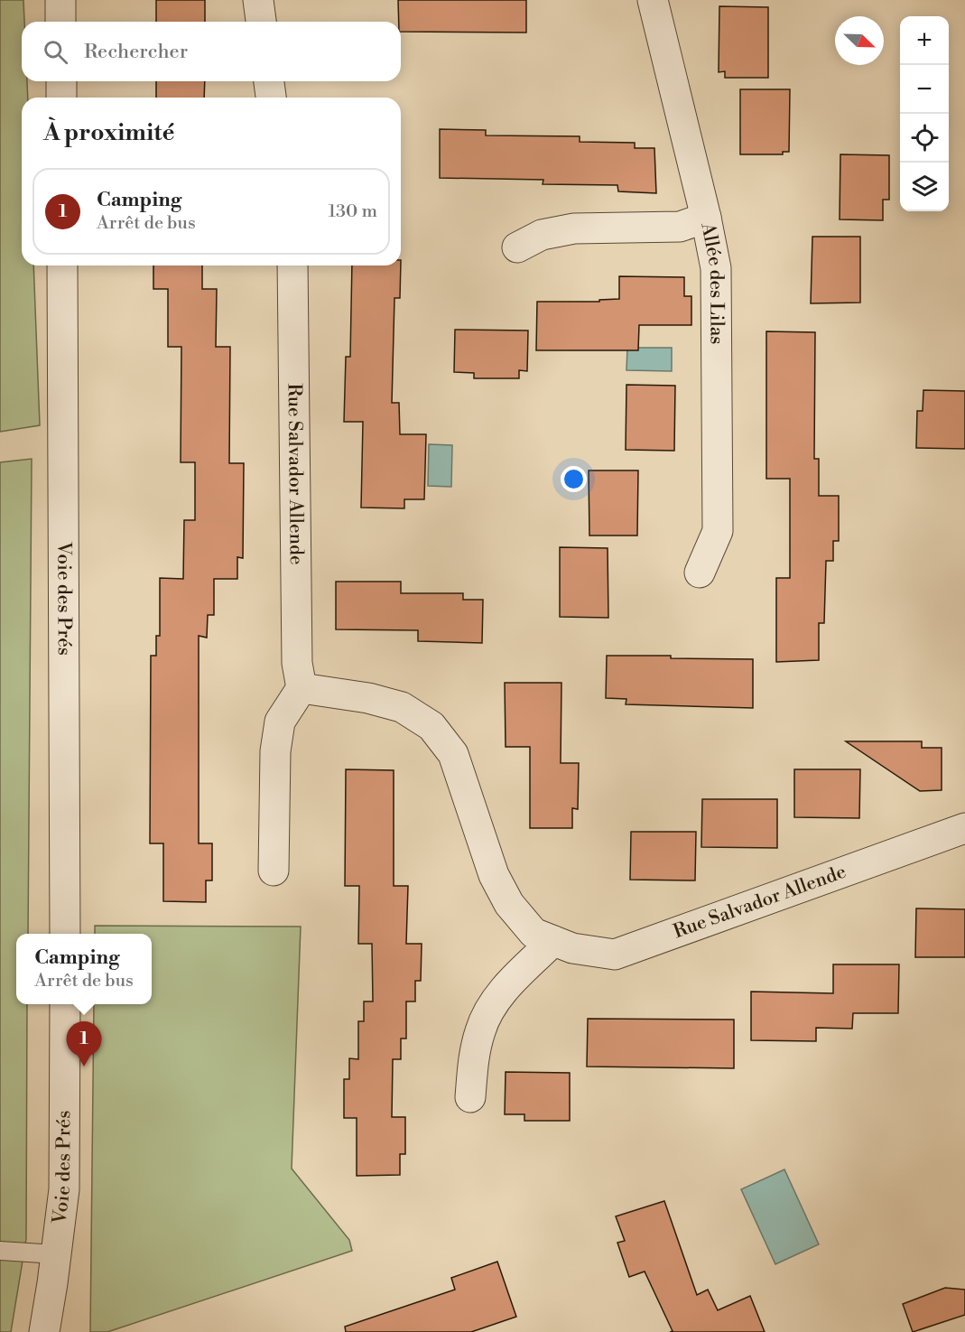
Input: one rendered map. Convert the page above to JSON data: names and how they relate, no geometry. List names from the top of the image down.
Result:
{
  "streets": {
    "street": ["Allée des Lilas", "Rue Salvador Allende", "Voie des Prés"]
  },
  "north": "bottom right",
  "page": {
    "map_buttons": ["+", "−"],
    "search": "Rechercher",
    "heading": "À proximité",
    "list": [
      {
        "mark": "1",
        "name": "Camping",
        "note": "Arrêt de bus",
        "value": "130 m"
      }
    ],
    "popup": ["Camping", "Arrêt de bus"],
    "pins": "1"
  }
}
